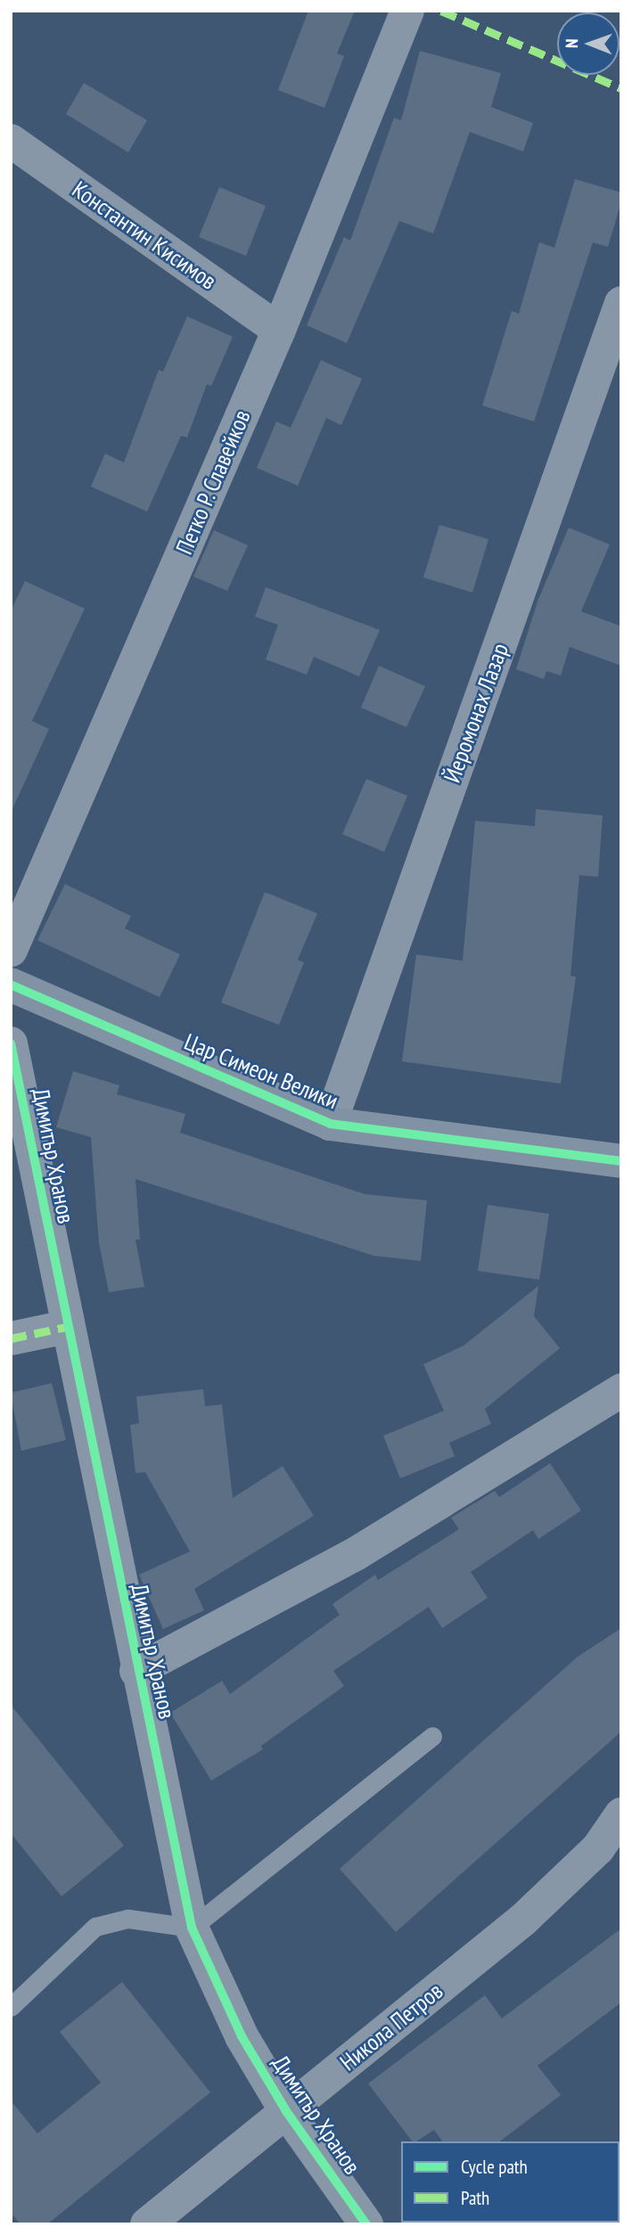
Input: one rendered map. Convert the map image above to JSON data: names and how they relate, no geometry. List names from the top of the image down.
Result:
{
  "streets": {
    "main road": ["Цар Симеон Велики"],
    "street": [
      "Константин Кисимов",
      "Петко Р. Славейков",
      "Йеромонах Лазар",
      "Димитър Хранов",
      "Никола Петров"
    ]
  },
  "crossings": [
    ["Константин Кисимов", "Петко Р. Славейков"],
    ["Йеромонах Лазар", "Цар Симеон Велики"],
    ["Димитър Хранов", "Никола Петров"]
  ],
  "legend": ["Cycle path", "Path"],
  "north": "left"
}
